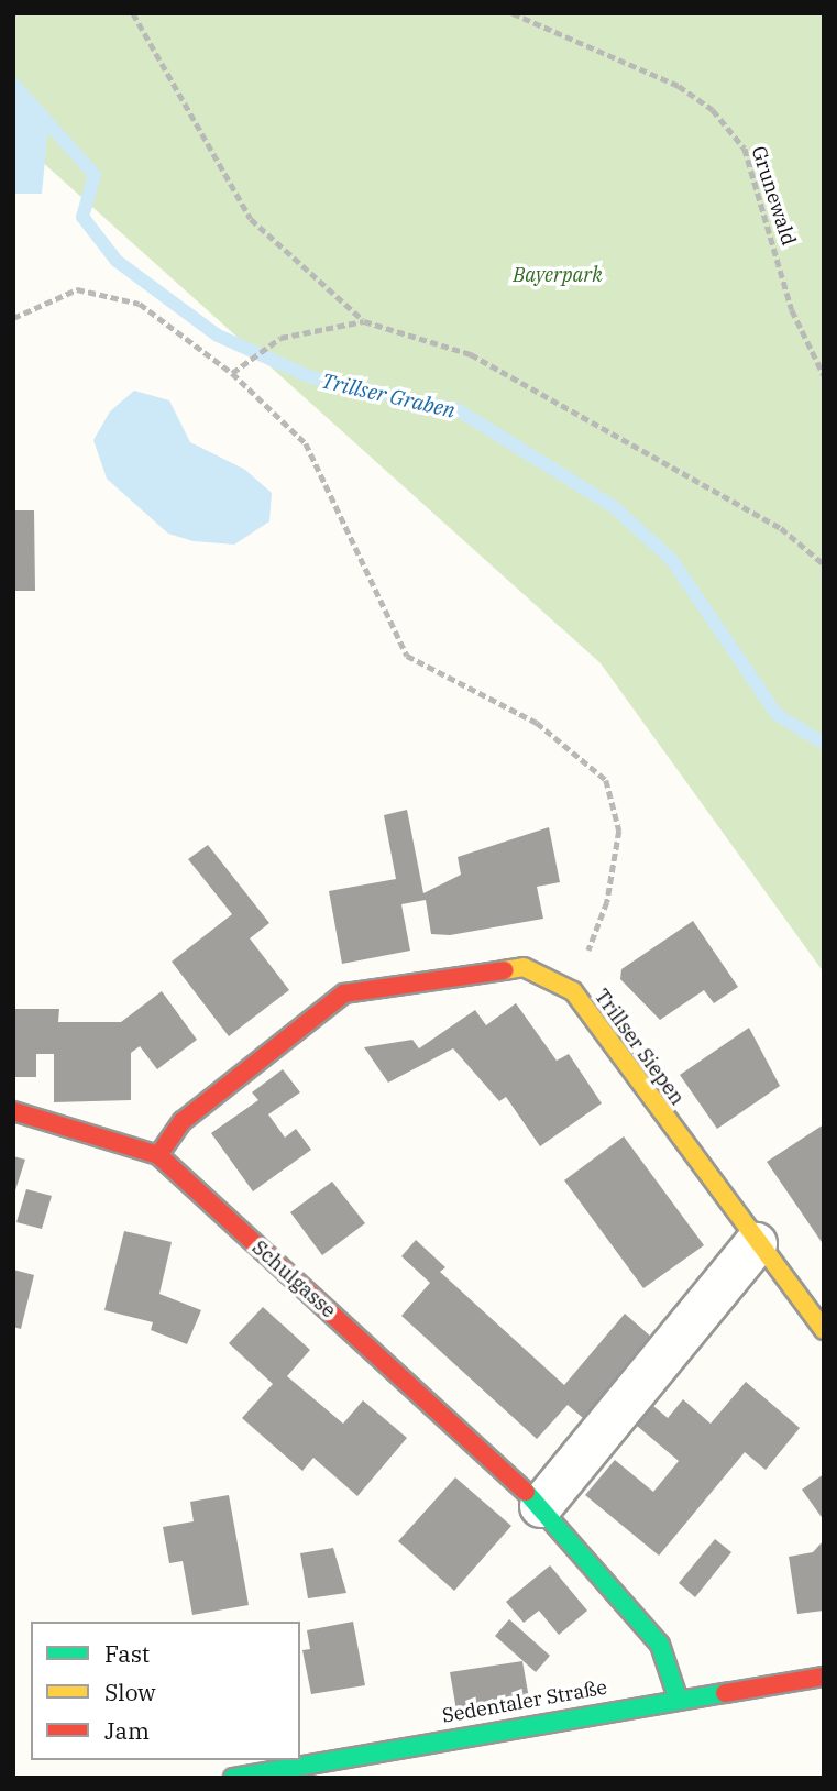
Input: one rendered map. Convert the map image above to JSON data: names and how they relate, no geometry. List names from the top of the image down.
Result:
{
  "streets": {
    "street": ["Trillser Siepen", "Schulgasse", "Sedentaler Straße"],
    "path": ["Grunewald"]
  },
  "crossings": [
    ["Trillser Siepen", "Schulgasse"],
    ["Schulgasse", "Sedentaler Straße"]
  ],
  "water": ["Trillser Graben"],
  "parks": ["Bayerpark"],
  "legend": ["Fast", "Slow", "Jam"]
}
